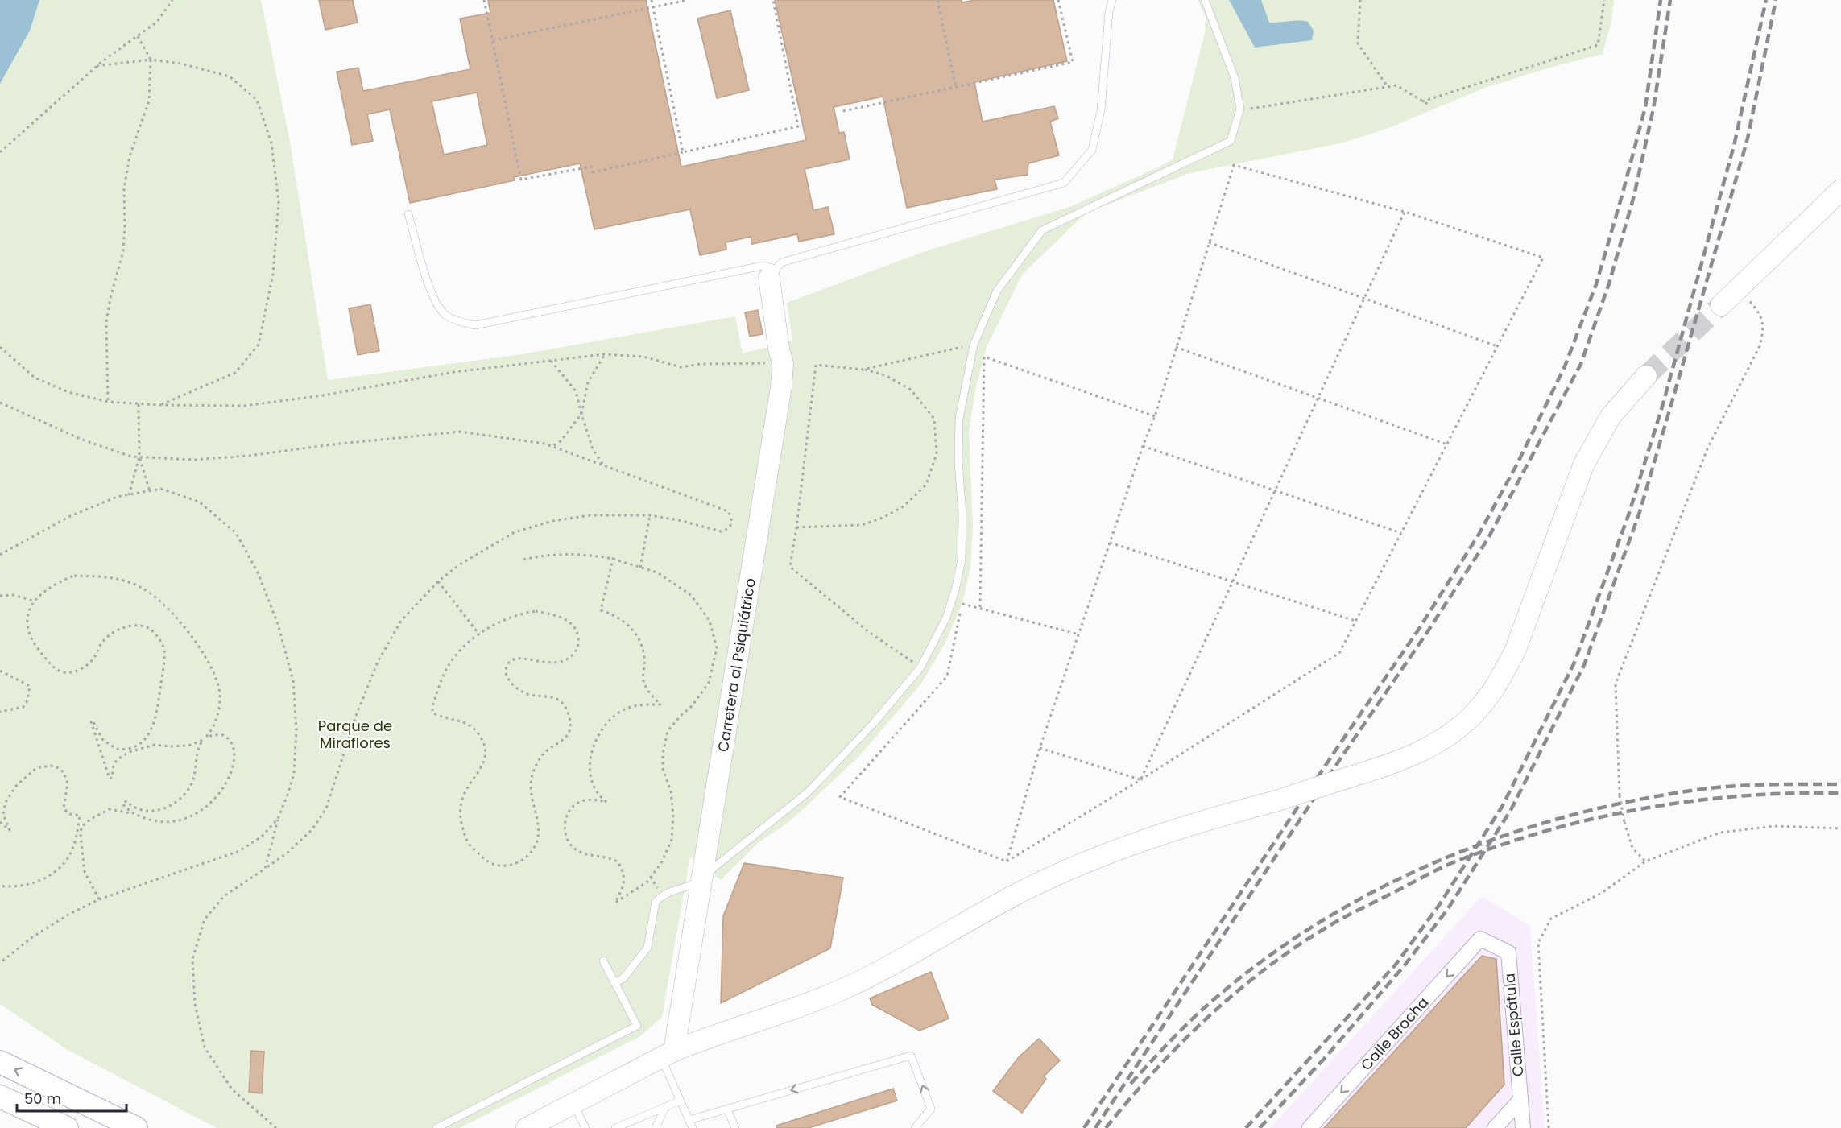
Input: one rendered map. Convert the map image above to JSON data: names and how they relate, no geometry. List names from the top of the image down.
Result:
{
  "streets": {
    "street": ["Carretera al Psiquiátrico", "Calle Espátula", "Calle Brocha"]
  },
  "crossings": [
    ["Calle Espátula", "Calle Brocha"]
  ],
  "one_way": ["Calle Brocha"],
  "parks": ["Parque de Miraflores"],
  "scale_bar": "50 m"
}
